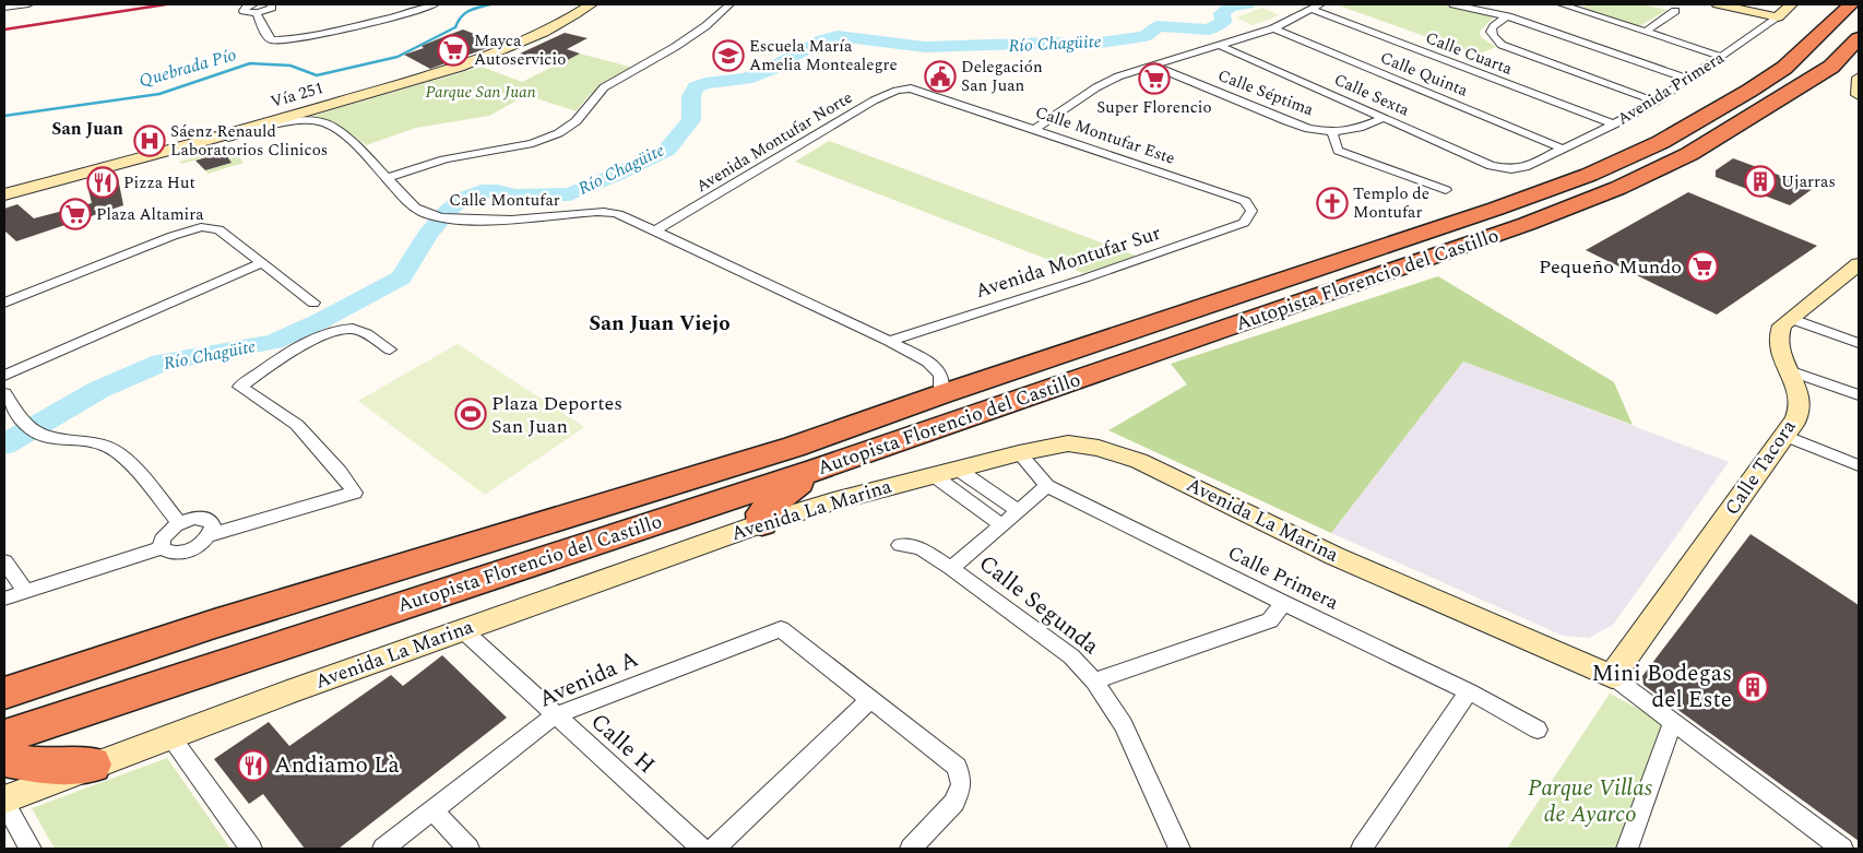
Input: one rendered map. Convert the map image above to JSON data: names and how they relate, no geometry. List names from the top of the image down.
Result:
{
  "streets": {
    "highway": ["Autopista Florencio del Castillo"],
    "street": [
      "Calle Cuarta",
      "Calle Quinta",
      "Avenida Primera",
      "Calle Séptima",
      "Vía 251",
      "Calle Sexta",
      "Calle Montufar Este",
      "Avenida Montufar Norte",
      "Calle Montufar",
      "Avenida Montufar Sur",
      "Calle Tacora",
      "Avenida La Marina",
      "Calle Primera",
      "Calle Segunda",
      "Avenida A",
      "Calle H"
    ]
  },
  "crossings": [
    ["Calle Cuarta", "Avenida Primera"],
    ["Calle Quinta", "Avenida Primera"],
    ["Avenida Primera", "Calle Sexta"],
    ["Vía 251", "Calle Montufar"],
    ["Calle Montufar Este", "Avenida Montufar Norte"],
    ["Calle Montufar Este", "Avenida Montufar Sur"],
    ["Avenida Montufar Norte", "Calle Montufar"],
    ["Calle Montufar", "Avenida Montufar Sur"],
    ["Calle Montufar", "Autopista Florencio del Castillo"],
    ["Calle Tacora", "Avenida La Marina"],
    ["Avenida La Marina", "Calle Primera"],
    ["Avenida La Marina", "Calle H"],
    ["Avenida A", "Calle H"]
  ],
  "districts": ["San Juan", "San Juan Viejo"],
  "water": ["Río Chagüite", "Quebrada Pío"],
  "parks": ["Parque San Juan", "Parque Villas de Ayarco"],
  "places": {
    "supermarket": [
      "Mayca Autoservicio",
      "Super Florencio",
      "Plaza Altamira",
      "Pequeño Mundo"
    ],
    "school or university": ["Escuela María Amelia Montealegre"],
    "public building": ["Delegación San Juan"],
    "hospital": ["Sáenz Renauld Laboratorios Clinicos"],
    "building": ["Ujarras", "Mini Bodegas del Este"],
    "restaurant": ["Pizza Hut", "Andiamo Là"],
    "church": ["Templo de Montufar"],
    "sports": ["Plaza Deportes San Juan"]
  }
}
